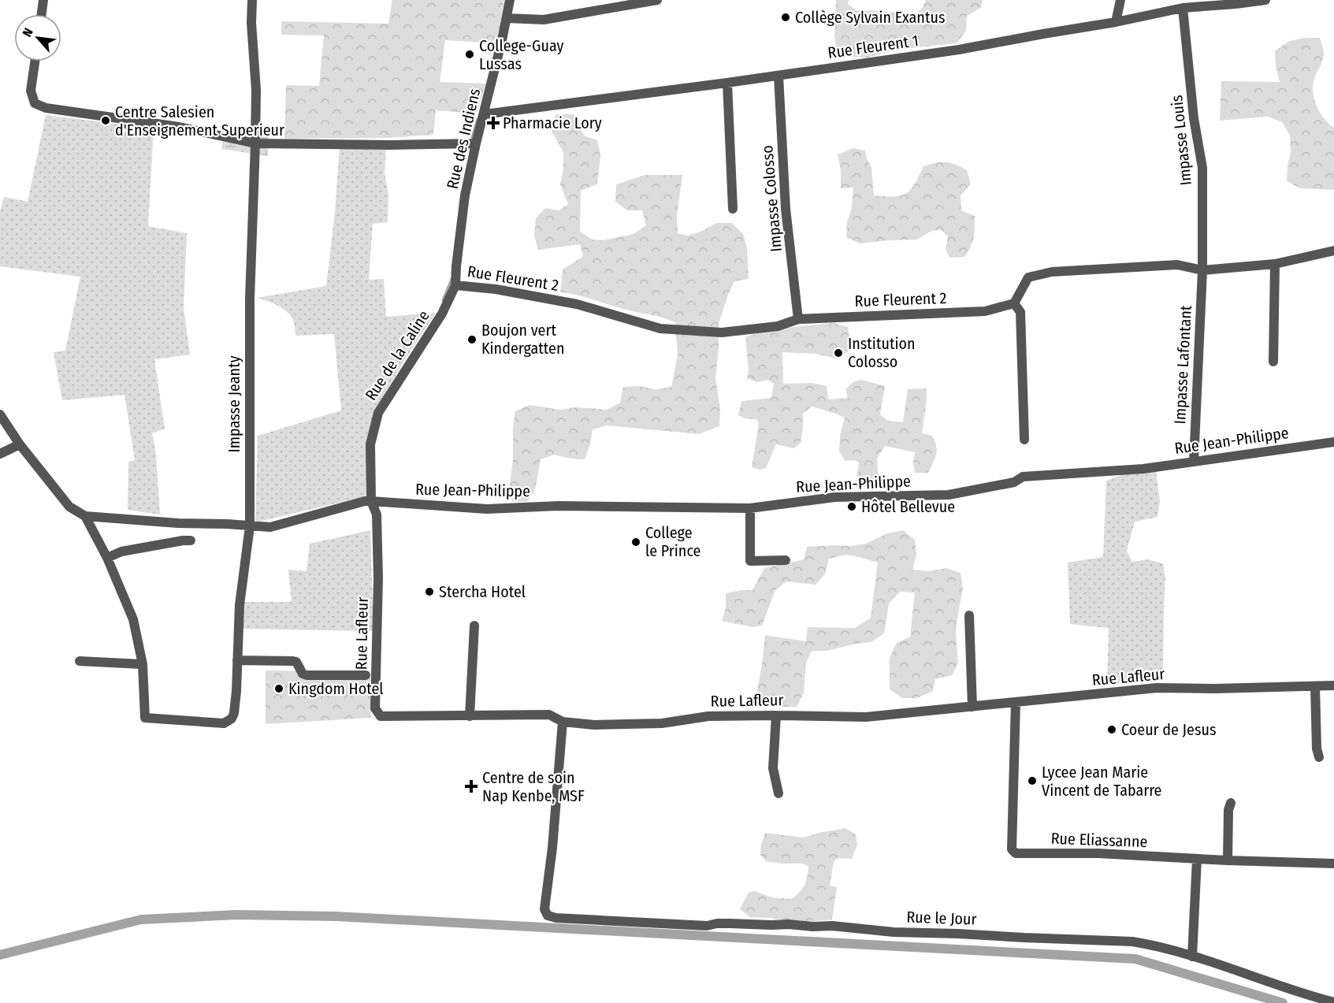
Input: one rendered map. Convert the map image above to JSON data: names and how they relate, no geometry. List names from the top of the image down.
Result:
{
  "streets": {
    "street": [
      "Rue Fleurent 1",
      "Rue des Indiens",
      "Impasse Louis",
      "Impasse Colosso",
      "Rue Fleurent 2",
      "Rue de la Caline",
      "Impasse Lafontant",
      "Impasse Jeanty",
      "Rue Jean-Philippe",
      "Rue Lafleur",
      "Rue Eliassanne",
      "Rue le Jour"
    ]
  },
  "crossings": [
    ["Rue Fleurent 1", "Rue des Indiens"],
    ["Rue Fleurent 1", "Impasse Louis"],
    ["Rue Fleurent 1", "Impasse Colosso"],
    ["Rue des Indiens", "Rue Fleurent 2"],
    ["Rue des Indiens", "Rue de la Caline"],
    ["Impasse Louis", "Impasse Lafontant"],
    ["Impasse Colosso", "Rue Fleurent 2"],
    ["Rue Fleurent 2", "Rue de la Caline"],
    ["Rue de la Caline", "Rue Jean-Philippe"],
    ["Rue de la Caline", "Rue Lafleur"],
    ["Impasse Lafontant", "Rue Jean-Philippe"],
    ["Impasse Jeanty", "Rue Jean-Philippe"],
    ["Rue Jean-Philippe", "Rue Lafleur"],
    ["Rue Lafleur", "Rue Eliassanne"],
    ["Rue Lafleur", "Rue le Jour"]
  ],
  "places": {
    "other": [
      "Collège Sylvain Exantus",
      "College-Guay Lussas",
      "Centre Salesien d'Enseignement Superieur",
      "Boujon vert Kindergatten",
      "Institution Colosso",
      "Hôtel Bellevue",
      "College le Prince",
      "Stercha Hotel",
      "Kingdom Hotel",
      "Coeur de Jesus",
      "Lycee Jean Marie Vincent de Tabarre"
    ],
    "health": ["Pharmacie Lory", "Centre de soin Nap Kenbe, MSF"]
  },
  "north": "top left"
}
